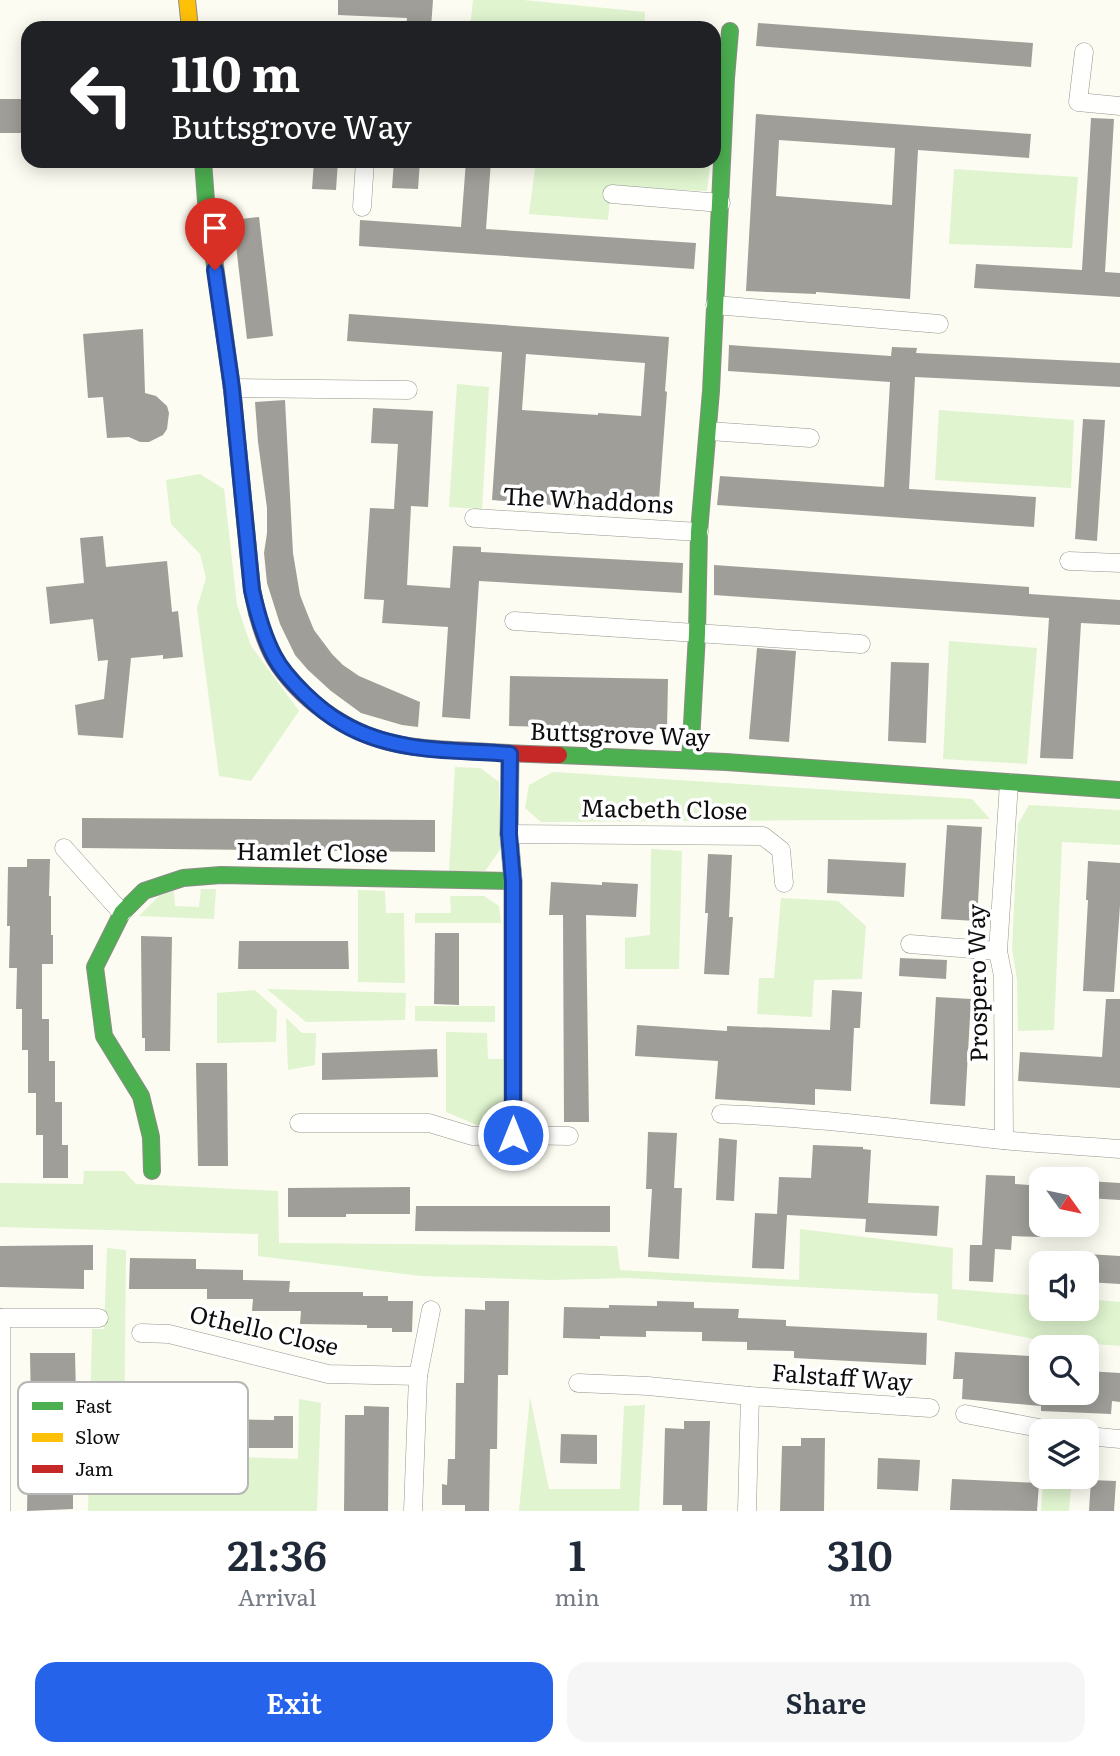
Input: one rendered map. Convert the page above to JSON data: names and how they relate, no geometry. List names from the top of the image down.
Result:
{
  "streets": {
    "street": [
      "The Whaddons",
      "Buttsgrove Way",
      "Macbeth Close",
      "Hamlet Close",
      "Prospero Way",
      "Othello Close",
      "Falstaff Way"
    ]
  },
  "crossings": [
    ["The Whaddons", "Buttsgrove Way"],
    ["Buttsgrove Way", "Prospero Way"]
  ],
  "legend": ["Fast", "Slow", "Jam"],
  "north": "bottom right",
  "page": {
    "turn": ["110 m", "Buttsgrove Way"],
    "eta": [
      "21:36",
      "Arrival",
      "1",
      "min",
      "310",
      "m"
    ],
    "buttons": ["Exit", "Share"]
  }
}
